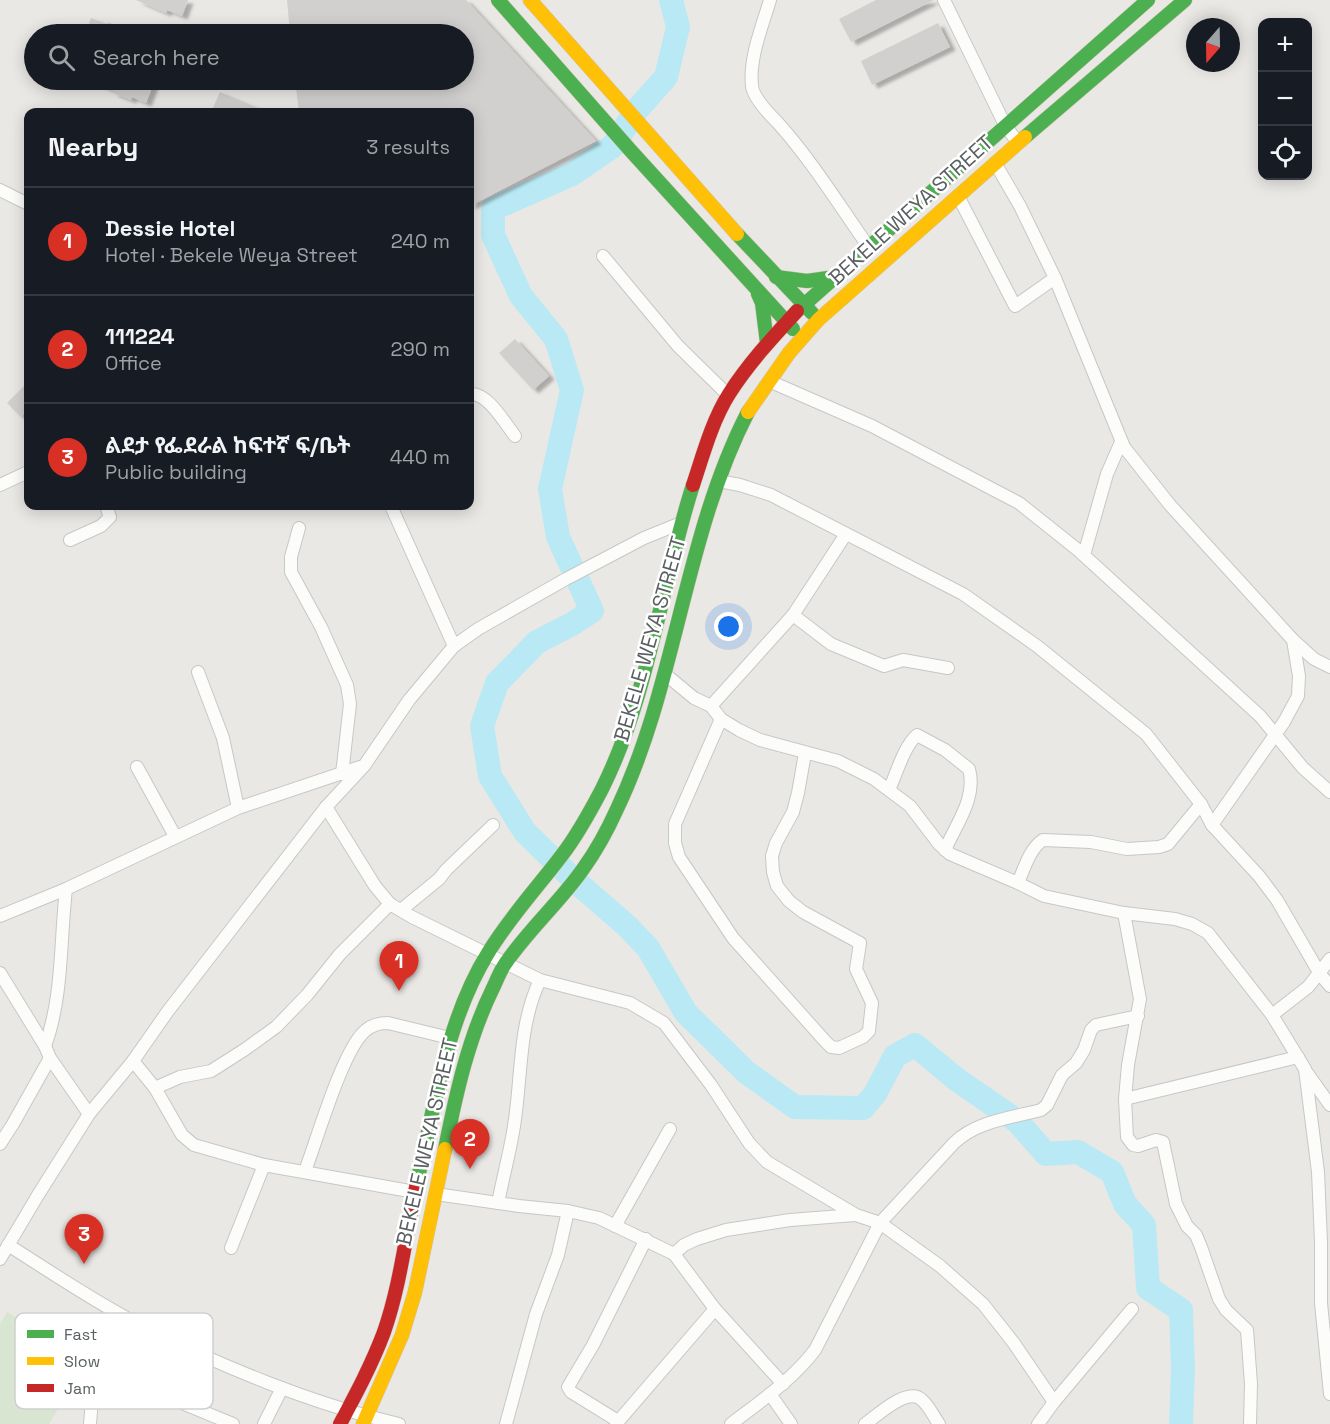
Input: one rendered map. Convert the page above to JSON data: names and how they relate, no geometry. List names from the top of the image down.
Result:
{
  "streets": {
    "main road": ["BEKELE WEYA STREET"]
  },
  "legend": ["Fast", "Slow", "Jam"],
  "north": "bottom",
  "page": {
    "map_buttons": ["+", "−"],
    "search": "Search here",
    "heading": ["Nearby", "3 results"],
    "list": [
      {
        "mark": "1",
        "name": "Dessie Hotel",
        "note": "Hotel · Bekele Weya Street",
        "value": "240 m"
      },
      {
        "mark": "2",
        "name": "111224",
        "note": "Office",
        "value": "290 m"
      },
      {
        "mark": "3",
        "name": "ልደታ የፌደራል ከፍተኛ ፍ/ቤት",
        "note": "Public building",
        "value": "440 m"
      }
    ],
    "pins": ["1", "2", "3"]
  }
}
